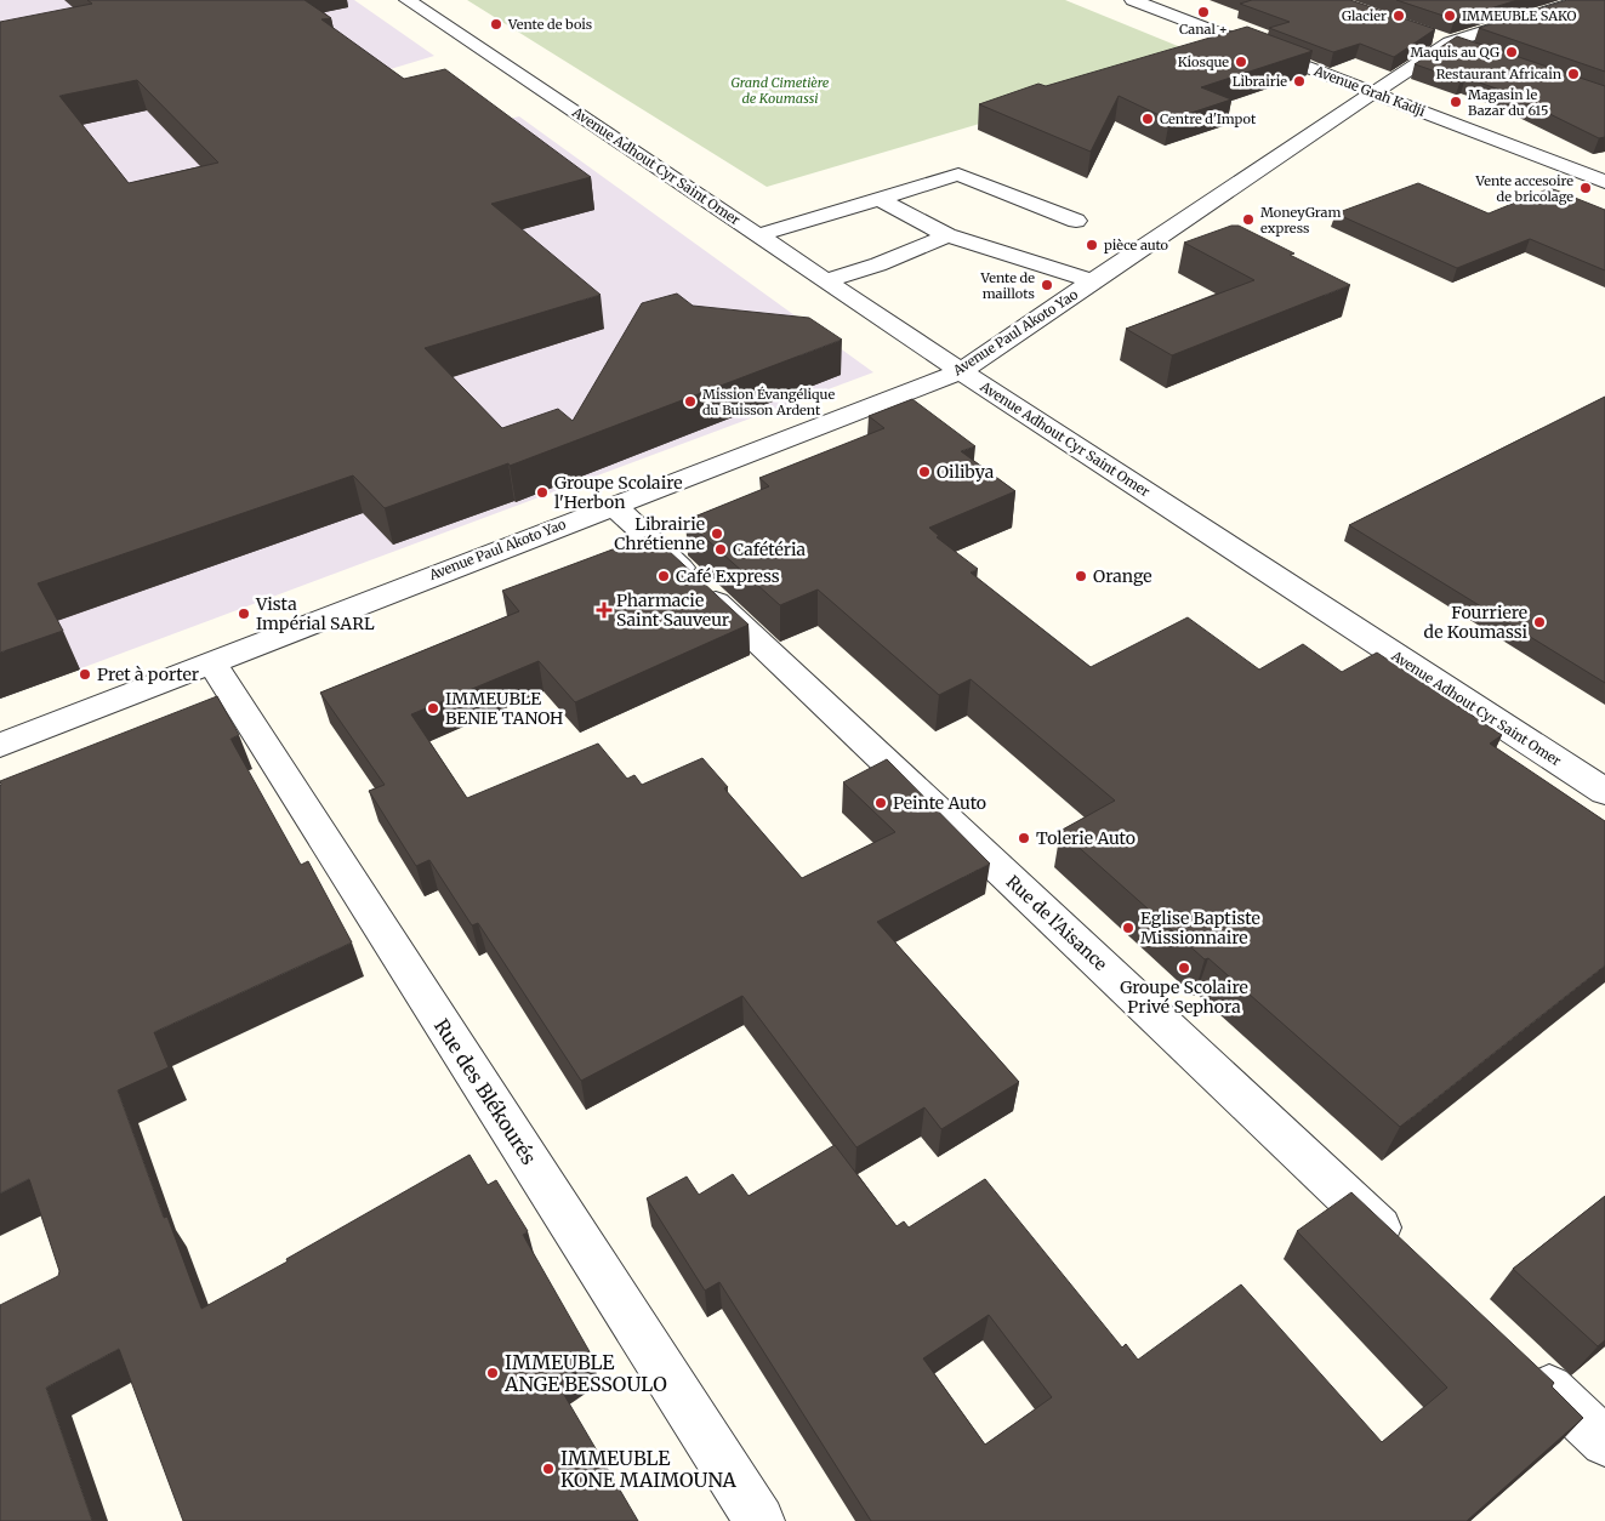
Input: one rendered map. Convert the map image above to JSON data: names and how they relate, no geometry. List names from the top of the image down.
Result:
{
  "streets": {
    "street": [
      "Avenue Grah Kadji",
      "Avenue Adhout Cyr Saint Omer",
      "Avenue Paul Akoto Yao",
      "Rue de l'Aisance",
      "Rue des Blékourés"
    ]
  },
  "crossings": [
    ["Avenue Grah Kadji", "Avenue Paul Akoto Yao"],
    ["Avenue Adhout Cyr Saint Omer", "Avenue Paul Akoto Yao"],
    ["Avenue Paul Akoto Yao", "Rue de l'Aisance"],
    ["Avenue Paul Akoto Yao", "Rue des Blékourés"]
  ],
  "parks": ["Grand Cimetière de Koumassi"],
  "places": {
    "other": [
      "Canal +",
      "Glacier",
      "IMMEUBLE SAKO",
      "Vente de bois",
      "Maquis au QG",
      "Kiosque",
      "Restaurant Africain",
      "Librairie",
      "Magasin le Bazar du 615",
      "Centre d'Impot",
      "Vente accesoire de bricolage",
      "MoneyGram express",
      "pièce auto",
      "Vente de maillots",
      "Mission Évangélique du Buisson Ardent",
      "Oilibya",
      "Groupe Scolaire l'Herbon",
      "Librairie Chrétienne",
      "Cafétéria",
      "Café Express",
      "Orange",
      "Vista Impérial SARL",
      "Fourriere de Koumassi",
      "Pret à porter",
      "IMMEUBLE BENIE TANOH",
      "Peinte Auto",
      "Tolerie Auto",
      "Eglise Baptiste Missionnaire",
      "Groupe Scolaire Privé Sephora",
      "IMMEUBLE ANGE BESSOULO",
      "IMMEUBLE KONE MAIMOUNA"
    ],
    "health": ["Pharmacie Saint Sauveur"]
  }
}
